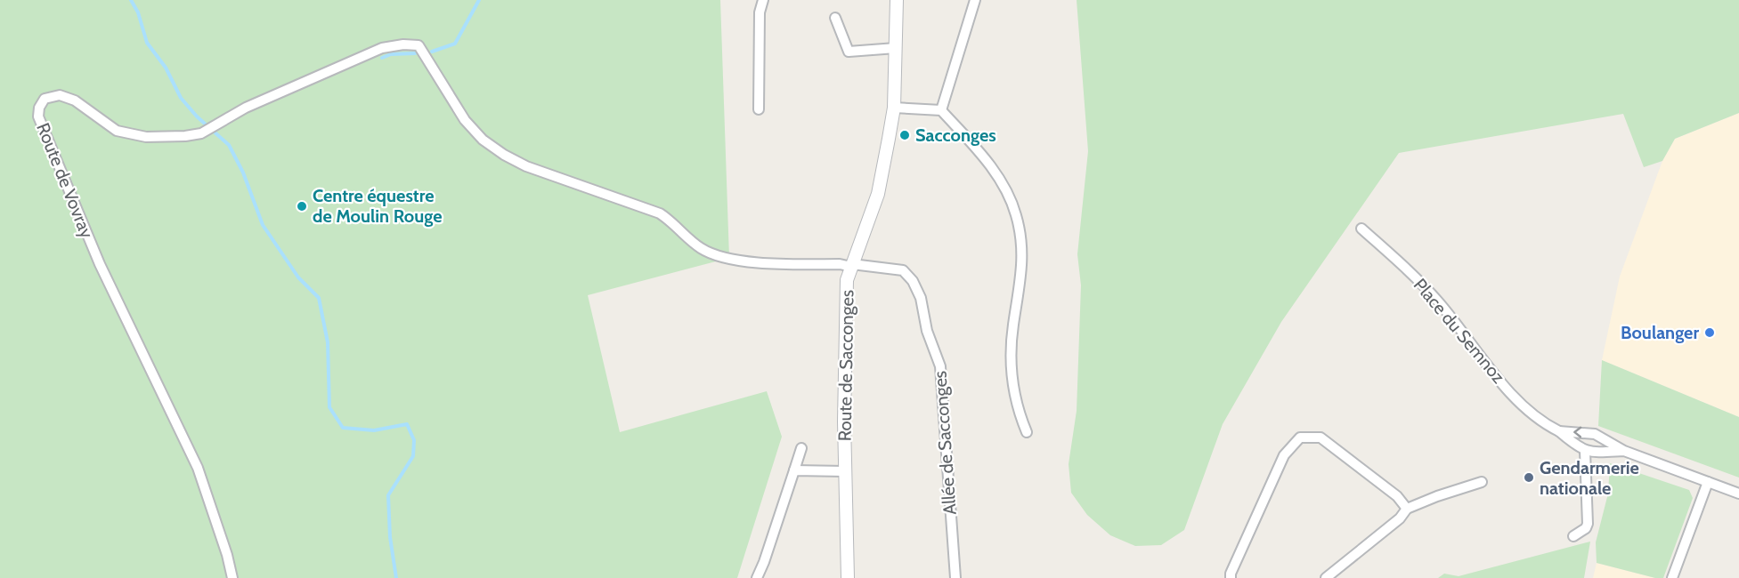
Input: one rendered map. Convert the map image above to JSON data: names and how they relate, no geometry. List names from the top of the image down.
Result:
{
  "streets": {
    "street": [
      "Route de Vovray",
      "Place du Semnoz",
      "Route de Sacconges",
      "Allée de Sacconges"
    ]
  },
  "crossings": [
    ["Route de Vovray", "Route de Sacconges"],
    ["Route de Vovray", "Allée de Sacconges"],
    ["Route de Sacconges", "Allée de Sacconges"]
  ],
  "places": [
    "Sacconges",
    "Centre équestre de Moulin Rouge",
    "Boulanger",
    "Gendarmerie nationale"
  ]
}
